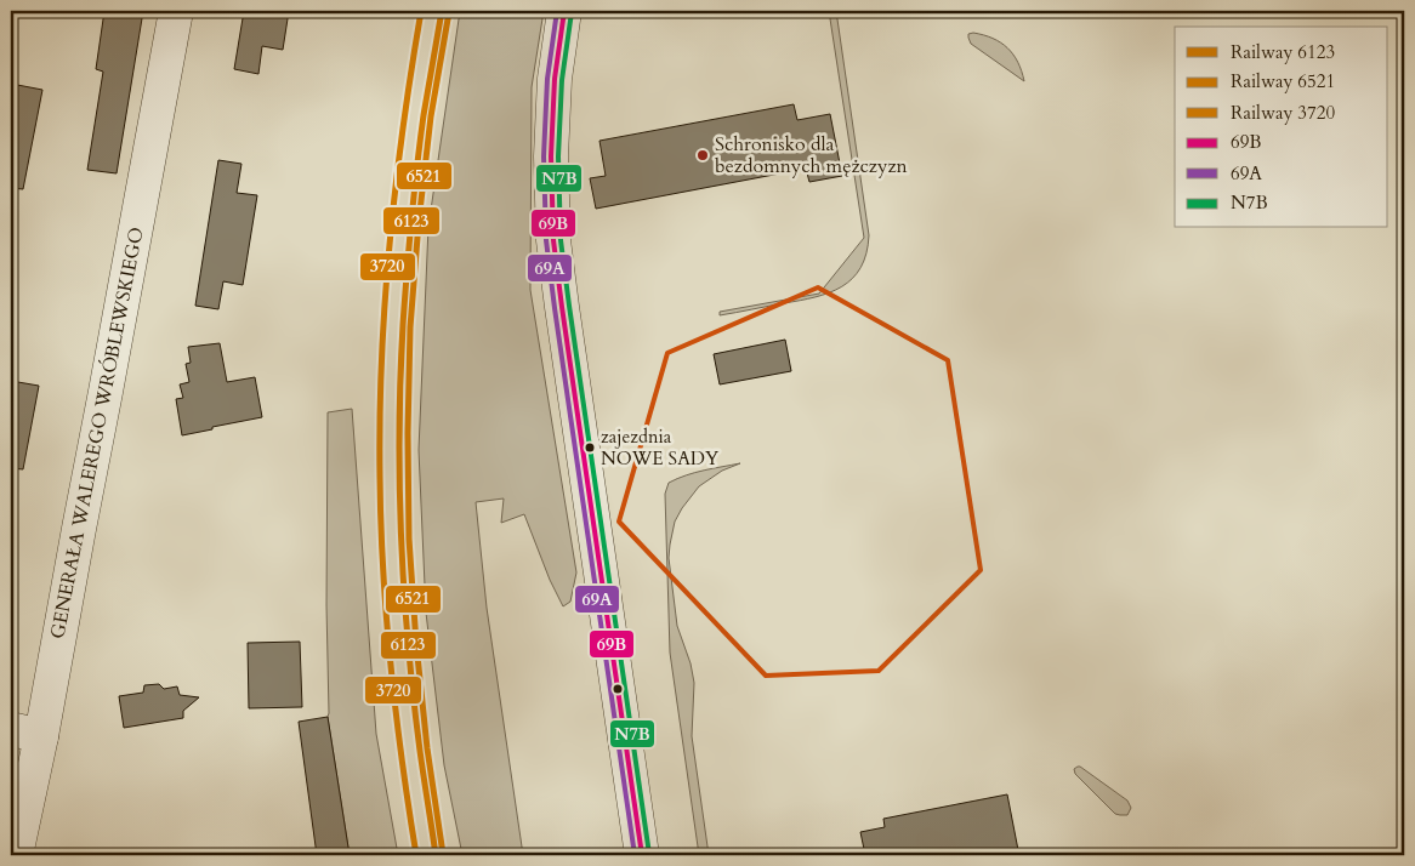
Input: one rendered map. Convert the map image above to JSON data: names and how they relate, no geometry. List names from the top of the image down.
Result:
{
  "streets": {
    "street": ["GENERAŁA WALEREGO WRÓBLEWSKIEGO"]
  },
  "places": ["Schronisko dla bezdomnych mężczyzn", "zajezdnia NOWE SADY"],
  "lines": [
    "rail line 6123",
    "rail line 3720",
    "transit line 69B",
    "transit line 69A",
    "rail line 6521",
    "transit line N7B"
  ],
  "legend": [
    "Railway 6123",
    "Railway 6521",
    "Railway 3720",
    "69B",
    "69A",
    "N7B"
  ]
}
